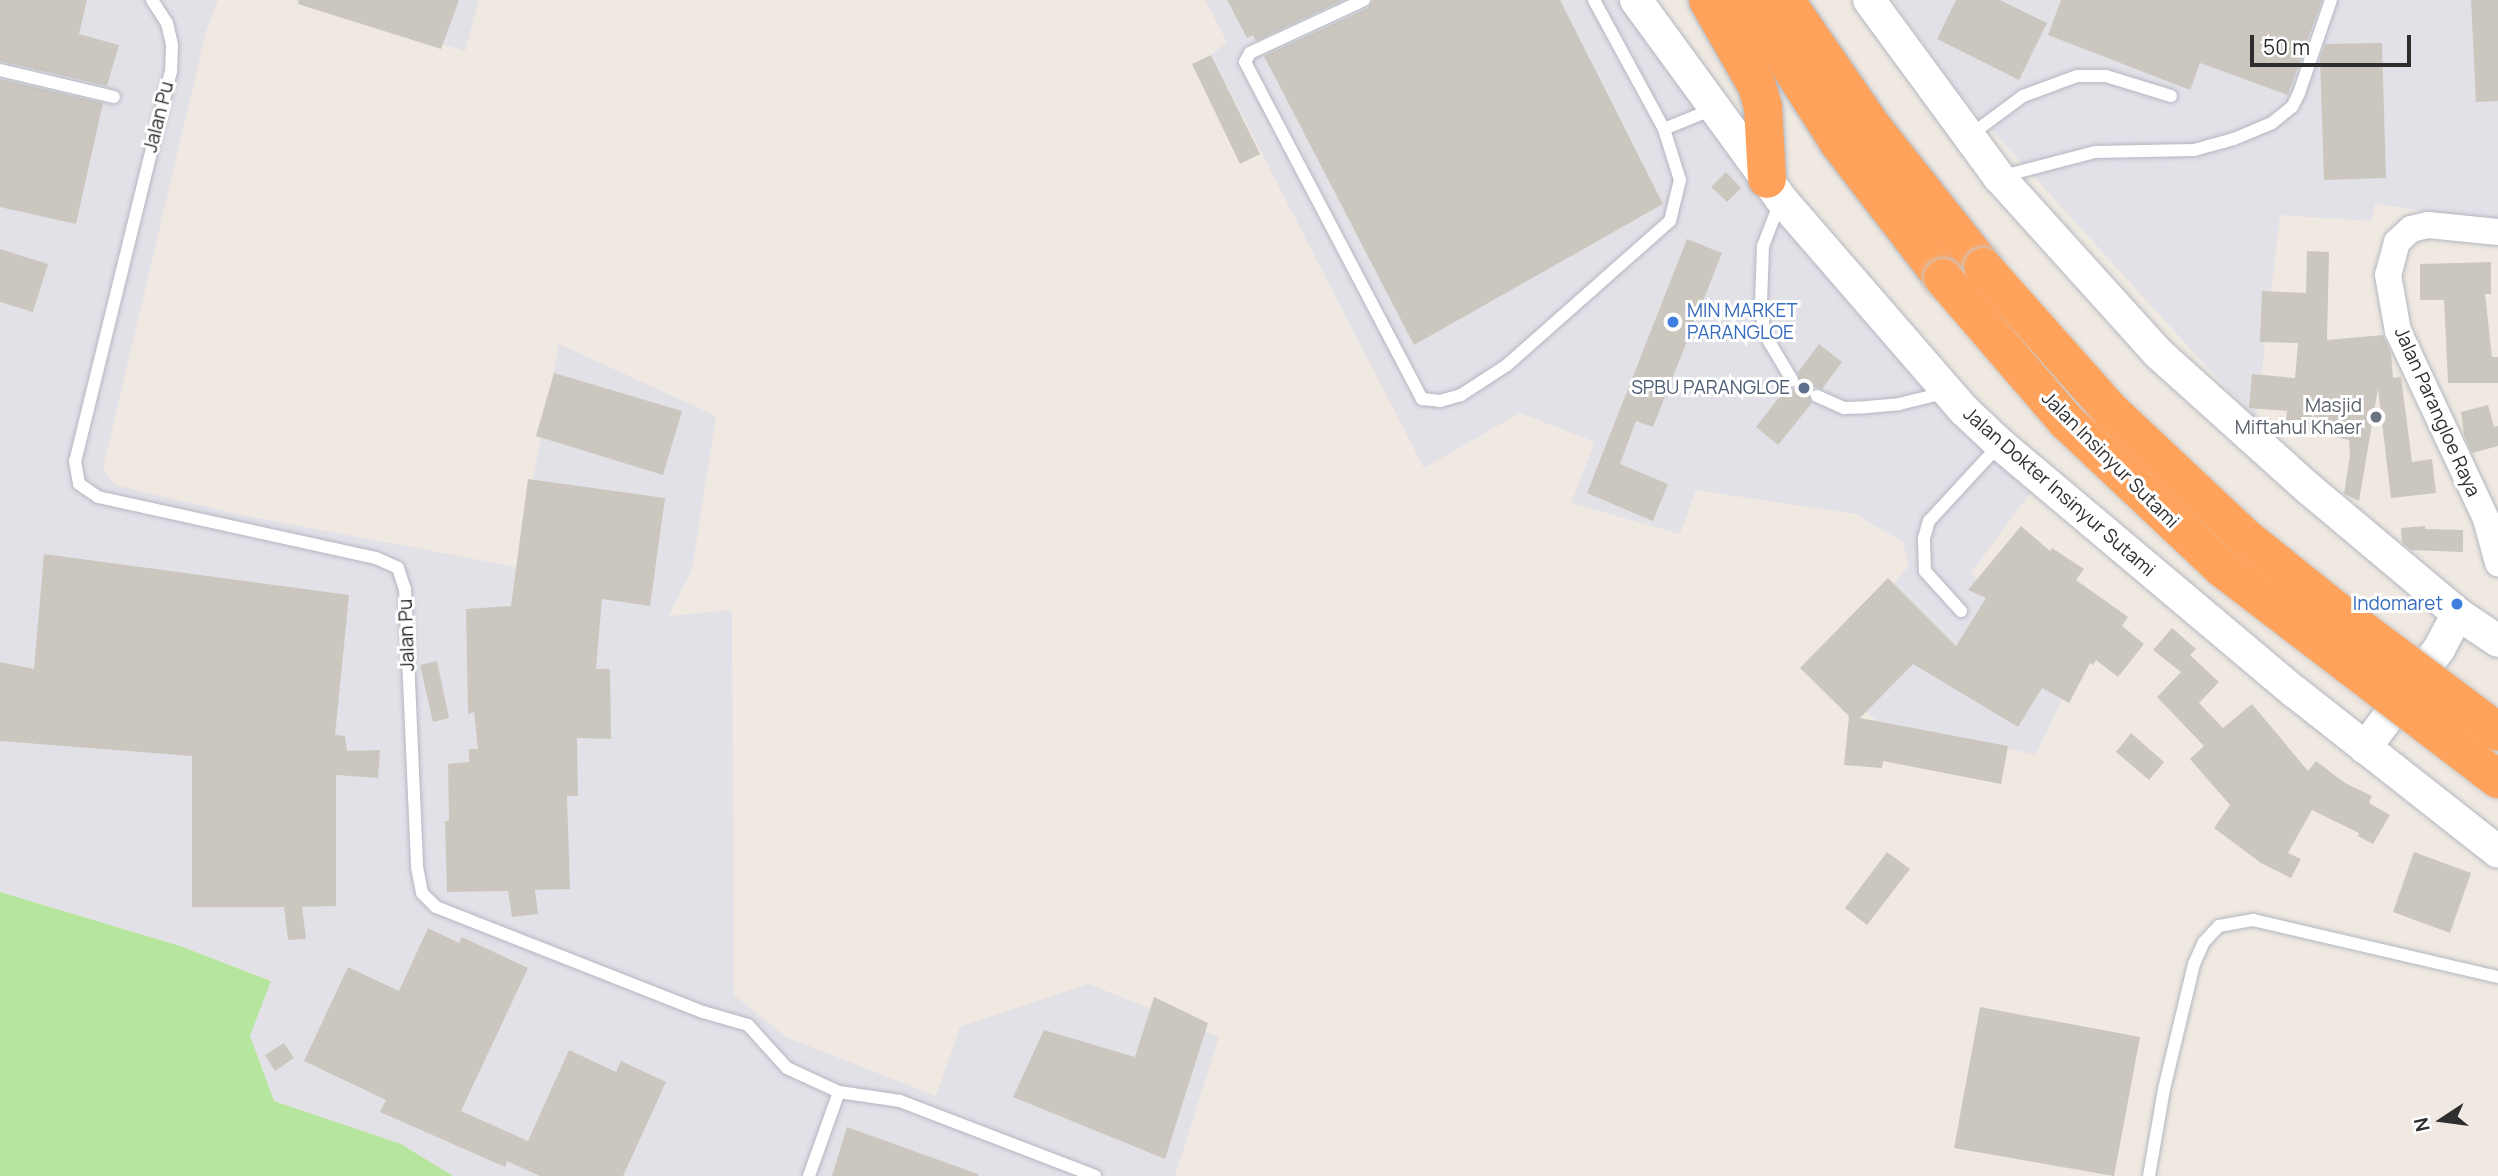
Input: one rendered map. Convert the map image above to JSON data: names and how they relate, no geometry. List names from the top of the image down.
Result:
{
  "streets": {
    "highway": ["Jalan Insinyur Sutami"],
    "street": ["Jalan Parangloe Raya", "Jalan Dokter Insinyur Sutami"],
    "lane": ["Jalan Pu"]
  },
  "places": [
    "MIN MARKET PARANGLOE",
    "SPBU PARANGLOE",
    "Masjid Miftahul Khaer",
    "Indomaret"
  ],
  "scale_bar": "50 m",
  "north": "left"
}
